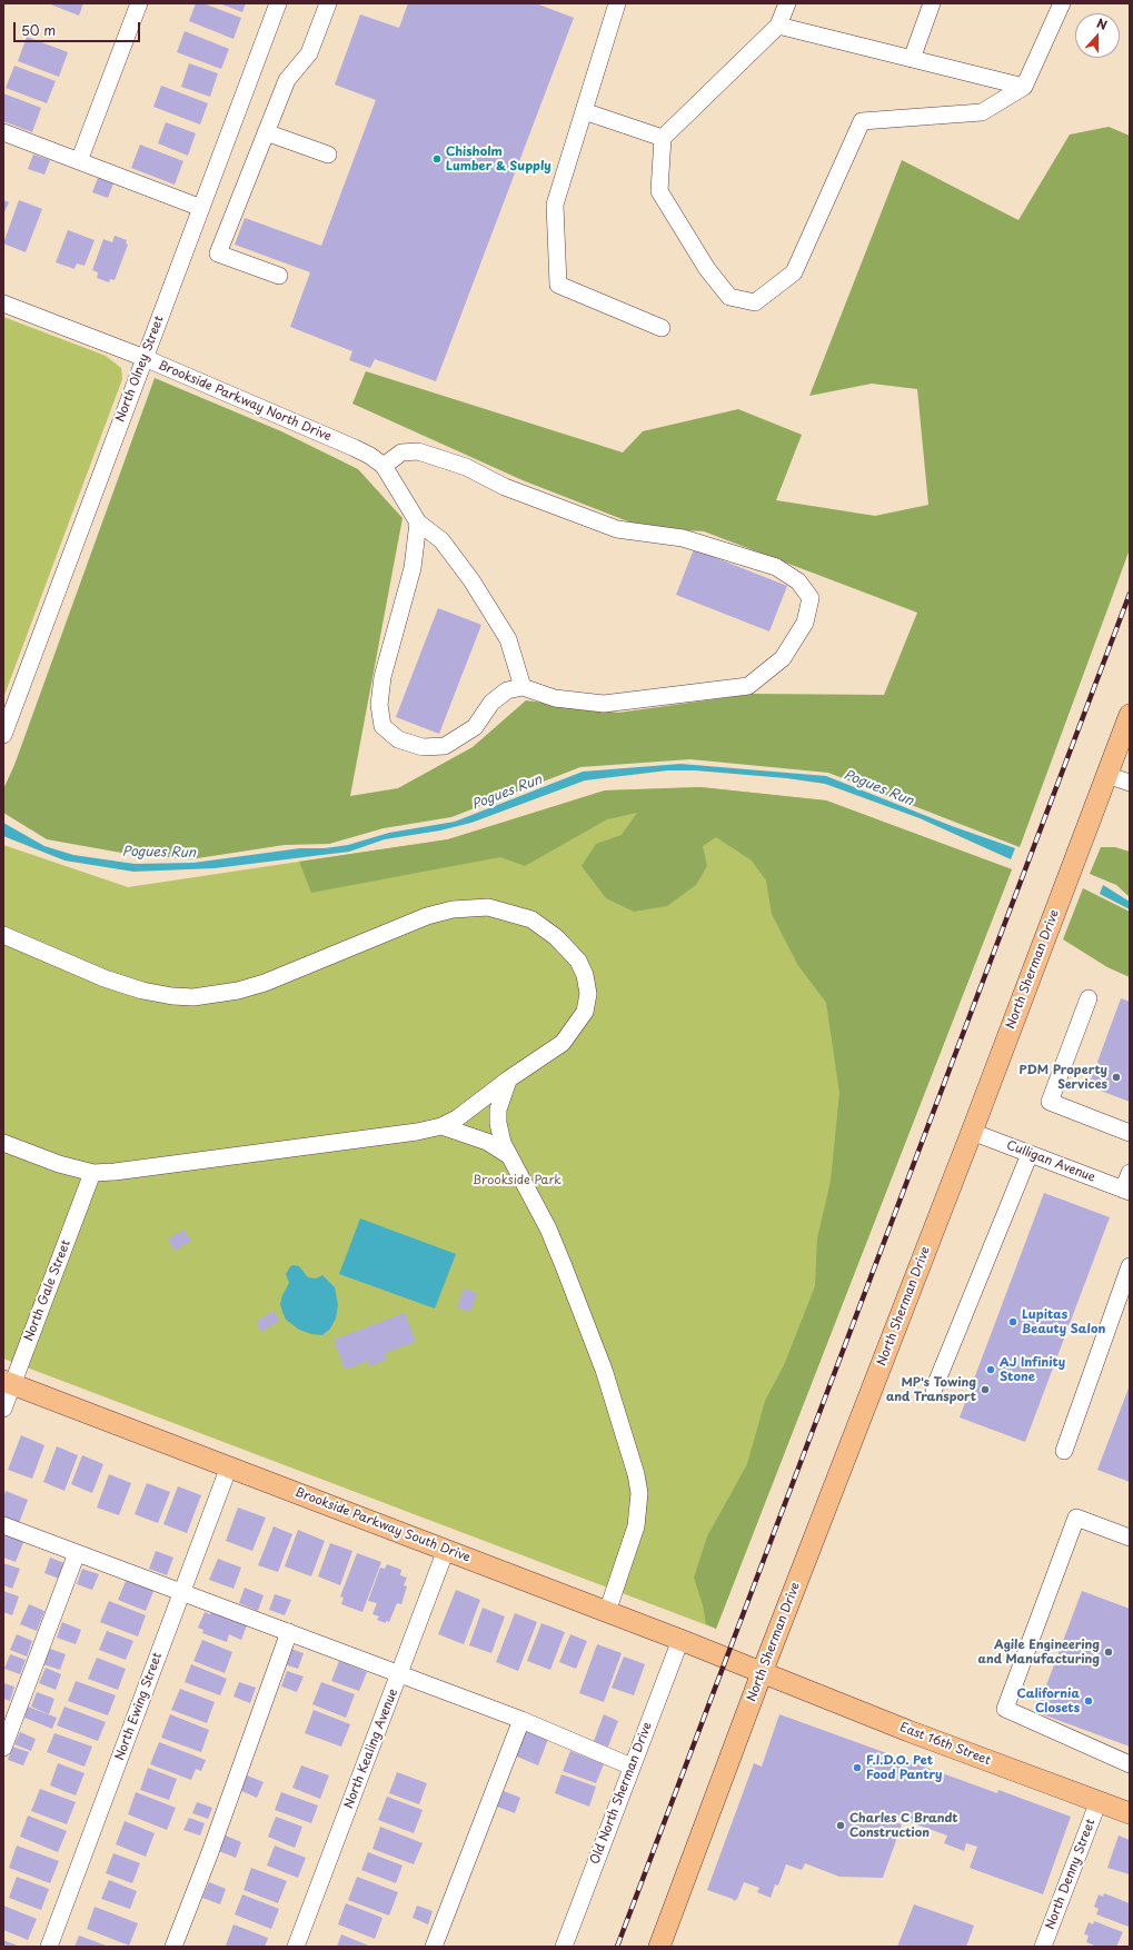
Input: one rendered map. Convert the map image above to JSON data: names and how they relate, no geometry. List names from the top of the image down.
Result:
{
  "streets": {
    "main road": ["North Sherman Drive", "Brookside Parkway South Drive", "East 16th Street"],
    "street": [
      "North Olney Street",
      "Brookside Parkway North Drive",
      "Culligan Avenue",
      "North Gale Street",
      "North Ewing Street",
      "North Kealing Avenue",
      "Old North Sherman Drive",
      "North Denny Street"
    ]
  },
  "crossings": [
    ["North Olney Street", "Brookside Parkway North Drive"],
    ["North Sherman Drive", "Culligan Avenue"],
    ["North Sherman Drive", "Brookside Parkway South Drive"],
    ["North Sherman Drive", "East 16th Street"],
    ["North Gale Street", "Brookside Parkway South Drive"],
    ["Brookside Parkway South Drive", "North Ewing Street"],
    ["Brookside Parkway South Drive", "East 16th Street"],
    ["Brookside Parkway South Drive", "North Kealing Avenue"],
    ["Brookside Parkway South Drive", "Old North Sherman Drive"],
    ["East 16th Street", "North Denny Street"]
  ],
  "water": ["Pogues Run"],
  "parks": ["Brookside Park"],
  "places": [
    "Chisholm Lumber & Supply",
    "PDM Property Services",
    "Lupitas Beauty Salon",
    "AJ Infinity Stone",
    "MP's Towing and Transport",
    "Agile Engineering and Manufacturing",
    "California Closets",
    "F.I.D.O. Pet Food Pantry",
    "Charles C Brandt Construction"
  ],
  "scale_bar": "50 m",
  "north": "top"
}
